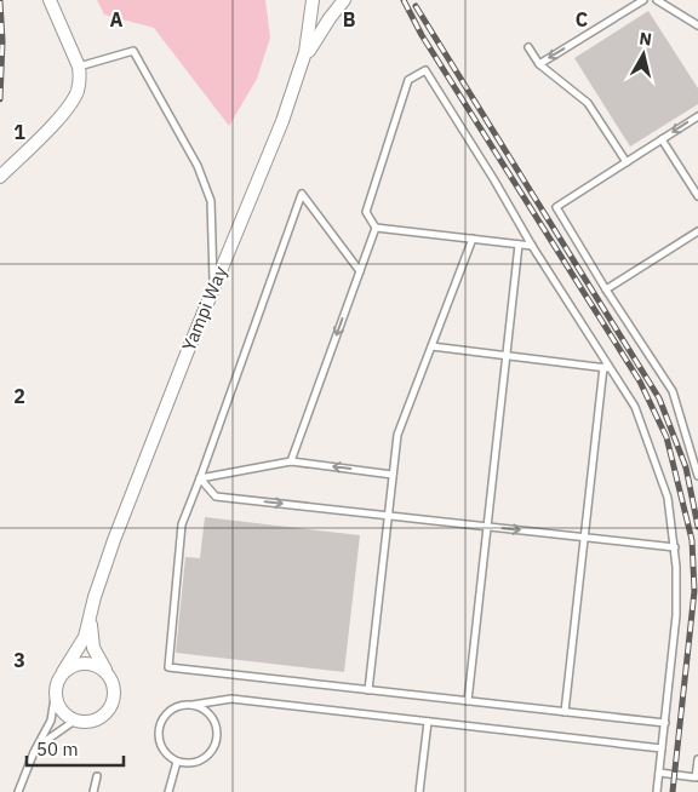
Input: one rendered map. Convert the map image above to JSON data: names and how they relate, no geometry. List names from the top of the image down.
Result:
{
  "streets": {
    "street": ["Yampi Way"]
  },
  "scale_bar": "50 m",
  "north": "top",
  "grid": {
    "columns": ["A", "B", "C"],
    "rows": ["1", "2", "3"]
  }
}
